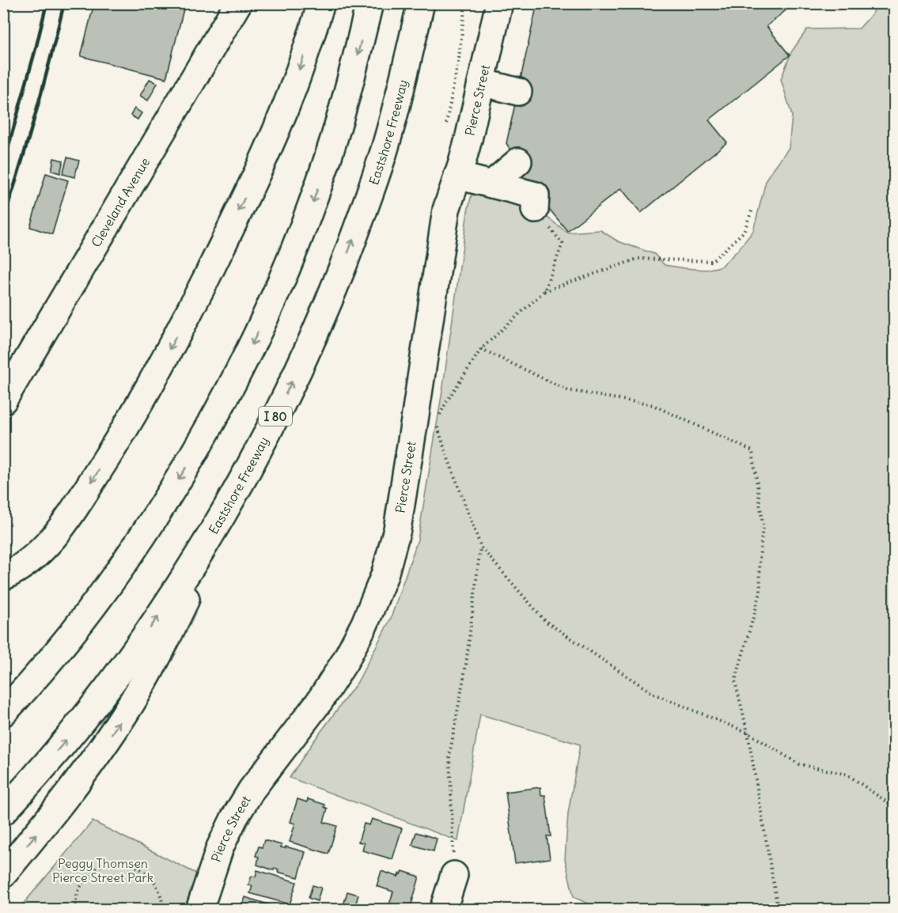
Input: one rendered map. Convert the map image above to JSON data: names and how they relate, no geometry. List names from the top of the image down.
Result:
{
  "streets": {
    "main road": [
      "Pierce Street",
      "Eastshore Freeway",
      "Cleveland Avenue",
      "I 80"
    ]
  },
  "parks": ["Peggy Thomsen Pierce Street Park"]
}
